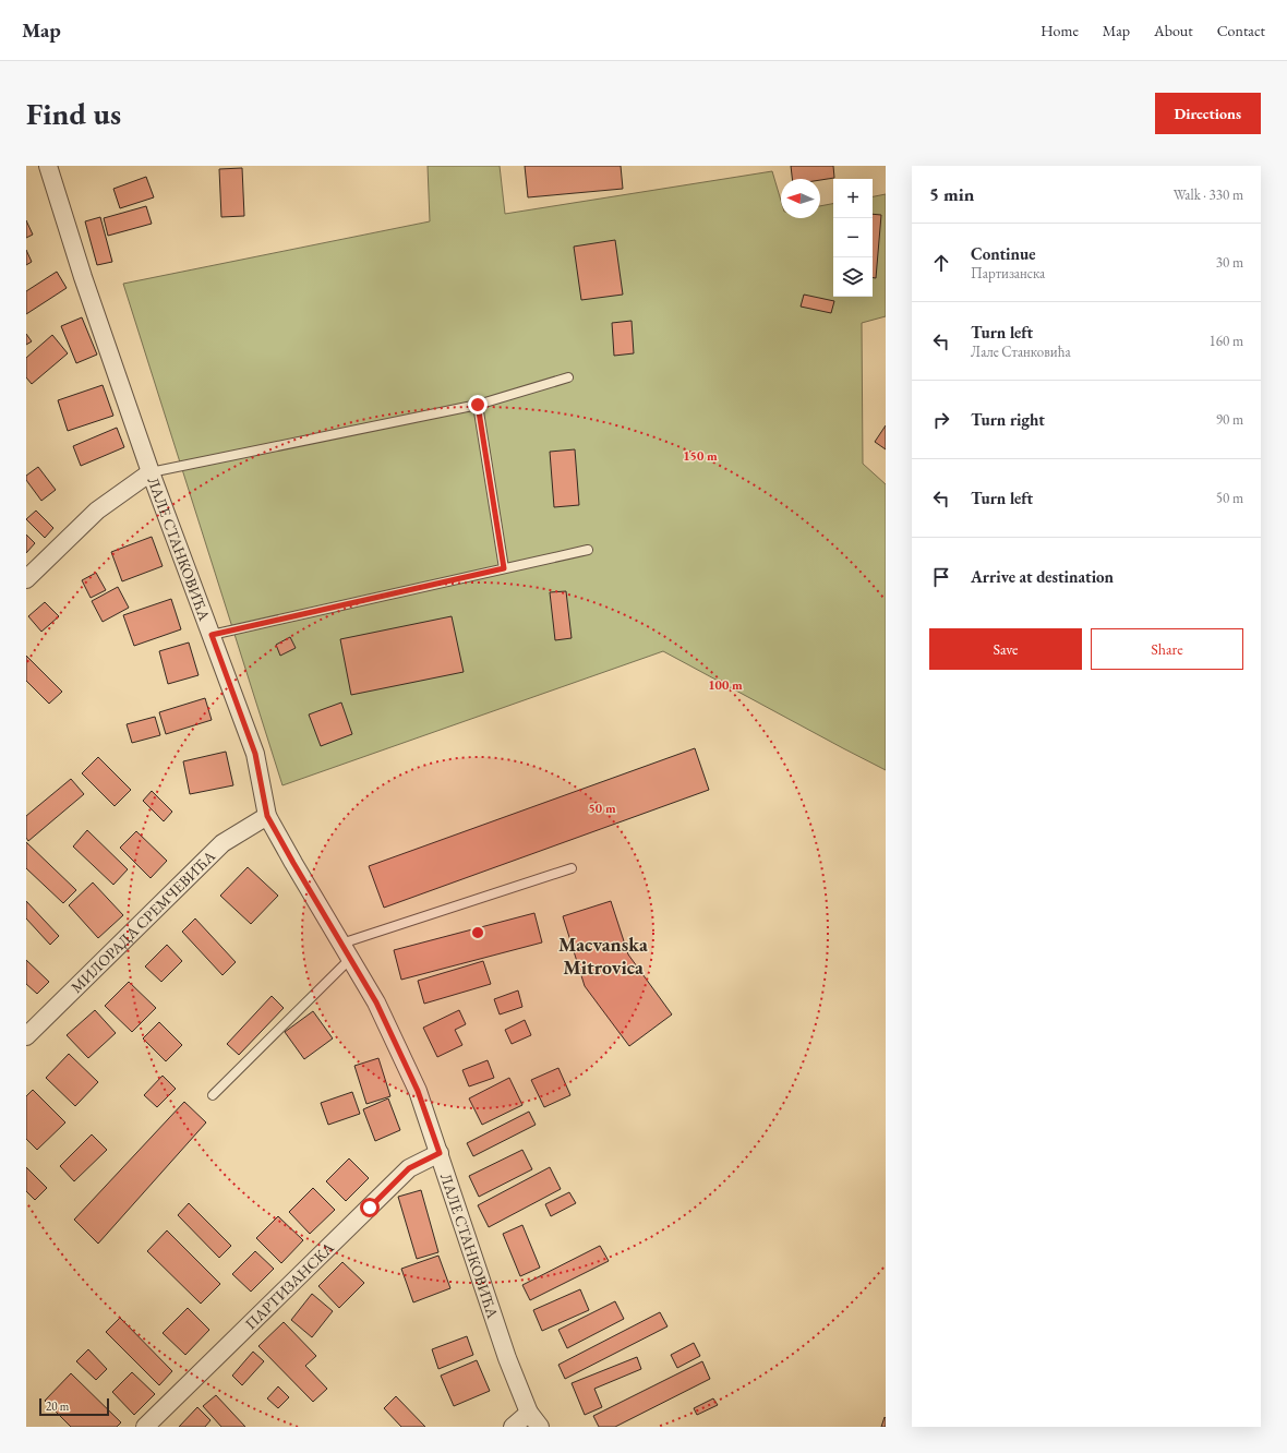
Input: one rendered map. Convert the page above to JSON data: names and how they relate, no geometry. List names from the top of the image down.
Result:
{
  "streets": {
    "street": ["ЛАЛЕ СТАНКОВИЋА", "МИЛОРАДА СРЕМЧЕВИЋА", "ПАРТИЗАНСКА"]
  },
  "crossings": [
    ["ЛАЛЕ СТАНКОВИЋА", "МИЛОРАДА СРЕМЧЕВИЋА"],
    ["ЛАЛЕ СТАНКОВИЋА", "ПАРТИЗАНСКА"]
  ],
  "districts": ["Macvanska Mitrovica"],
  "scale_bar": "20 m",
  "north": "left",
  "page": {
    "header": "Map",
    "nav": [
      "Home",
      "Map",
      "About",
      "Contact"
    ],
    "buttons": [
      "Directions",
      ["Save", "Share"]
    ],
    "title": "Find us",
    "heading": ["5 min", "Walk · 330 m"],
    "map_buttons": ["+", "−"],
    "list": [
      ["Continue", "Партизанска", "30 m"],
      ["Turn left", "Лале Станковића", "160 m"],
      ["Turn right", "90 m"],
      ["Turn left", "50 m"],
      "Arrive at destination"
    ],
    "scale": "20 m"
  },
  "rings": ["150 m", "100 m", "50 m"]
}
